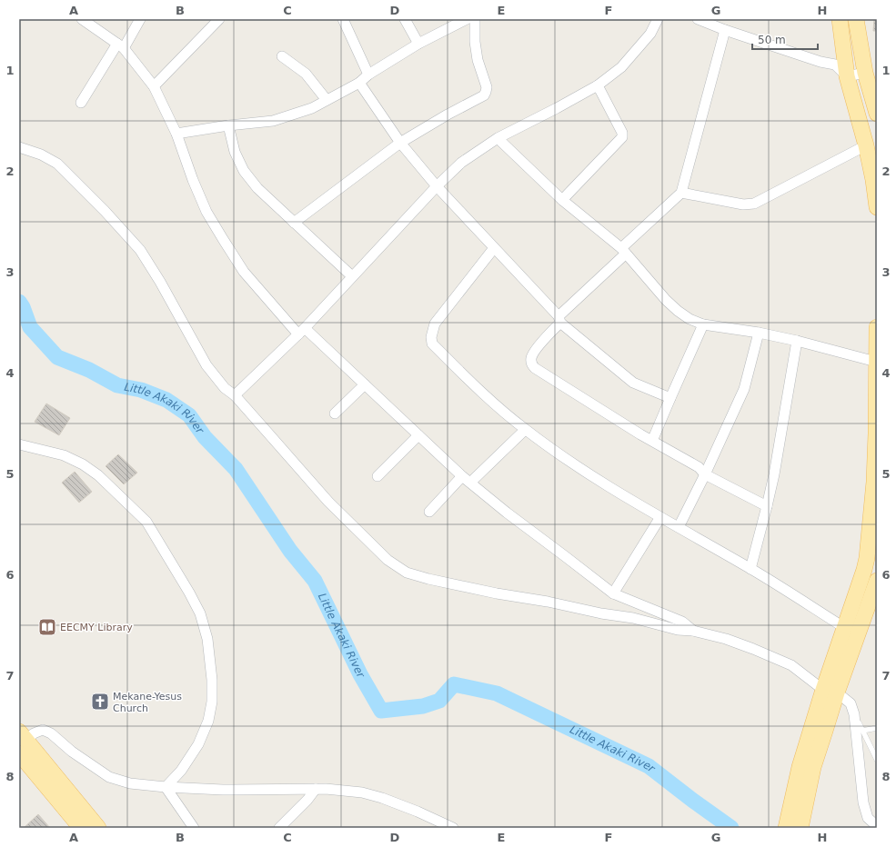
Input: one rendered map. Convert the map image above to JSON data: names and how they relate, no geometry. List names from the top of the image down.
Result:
{
  "water": ["Little Akaki River"],
  "places": {
    "library": ["EECMY Library"],
    "church": ["Mekane-Yesus Church"]
  },
  "scale_bar": "50 m",
  "grid": {
    "columns": [
      "A",
      "B",
      "C",
      "D",
      "E",
      "F",
      "G",
      "H"
    ],
    "rows": [
      "1",
      "2",
      "3",
      "4",
      "5",
      "6",
      "7",
      "8"
    ]
  }
}
